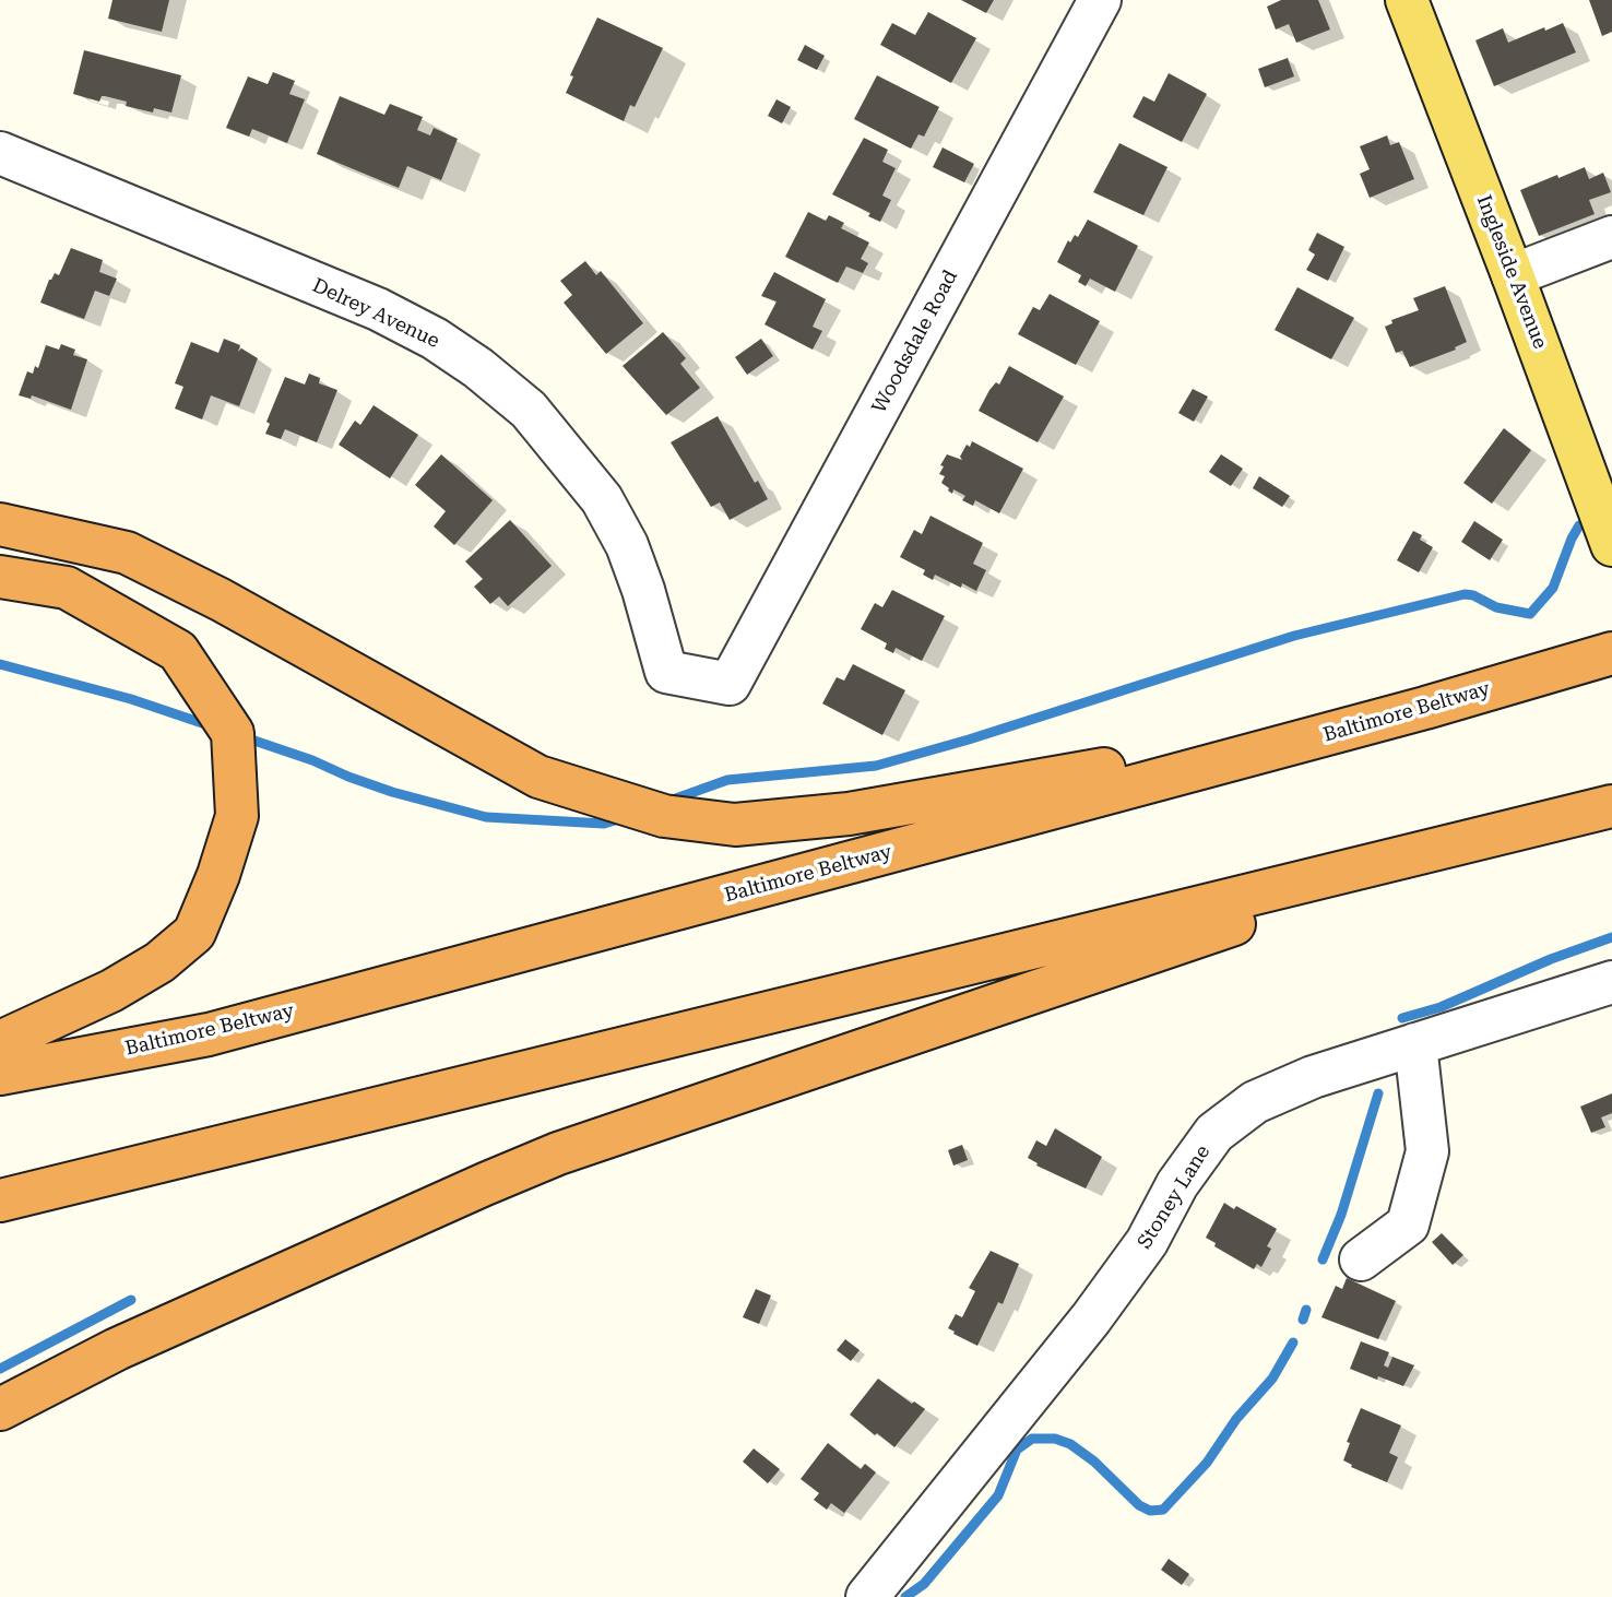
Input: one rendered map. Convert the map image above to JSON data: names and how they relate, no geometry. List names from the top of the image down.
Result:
{
  "streets": {
    "highway": ["Baltimore Beltway"],
    "main road": ["Ingleside Avenue"],
    "street": ["Delrey Avenue", "Woodsdale Road", "Stoney Lane"]
  },
  "crossings": [
    ["Delrey Avenue", "Woodsdale Road"]
  ]
}
